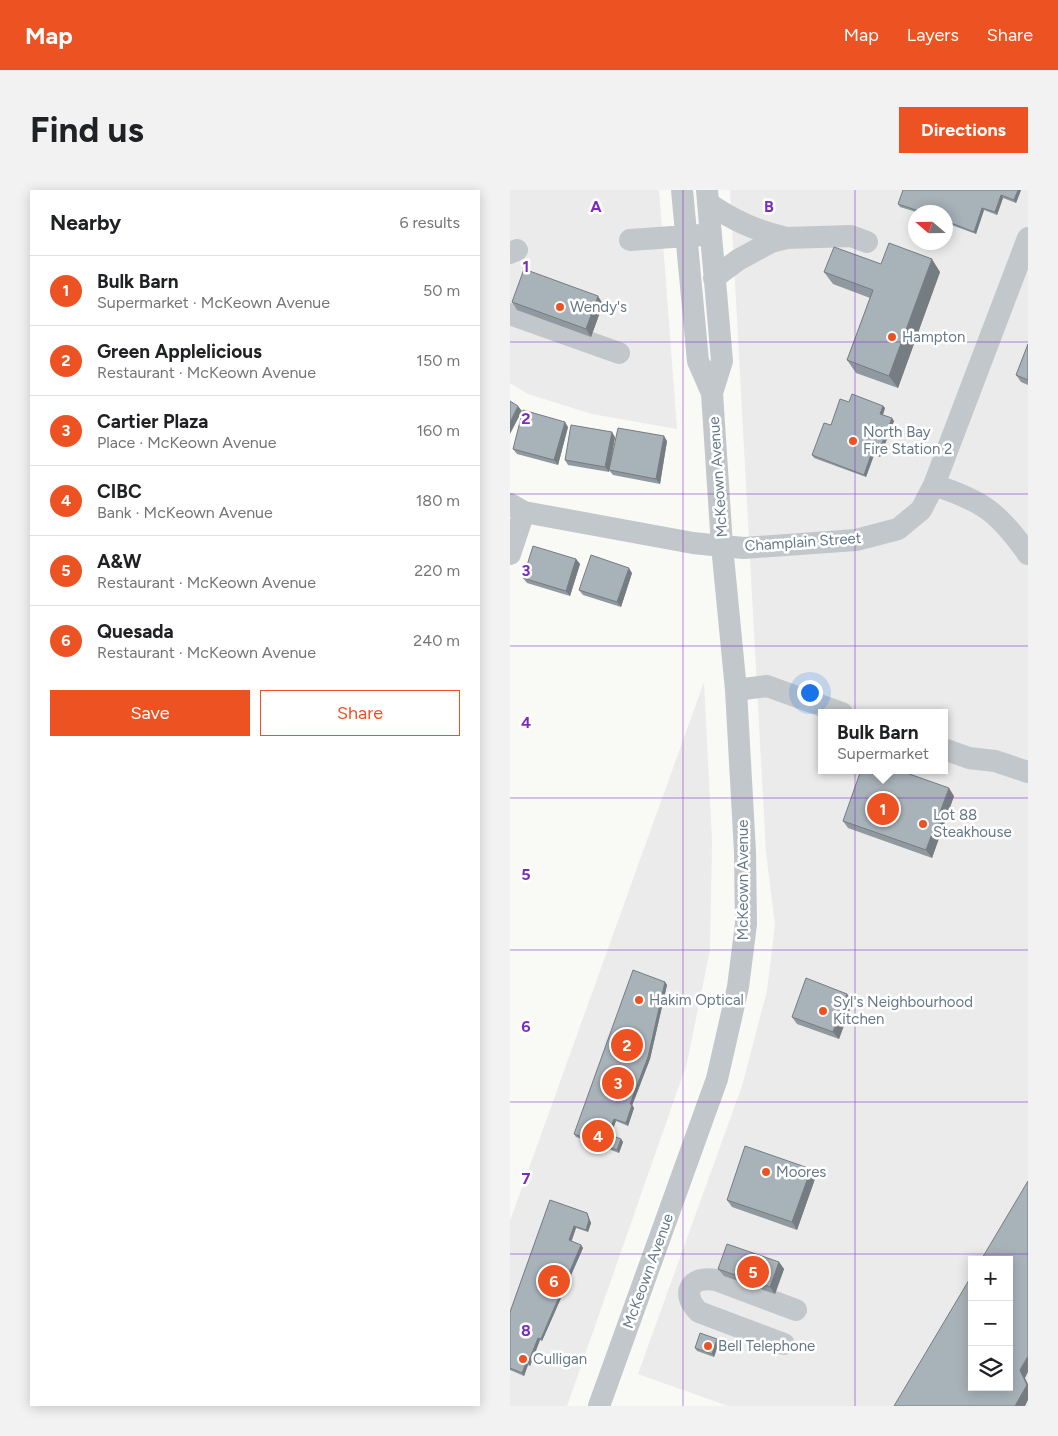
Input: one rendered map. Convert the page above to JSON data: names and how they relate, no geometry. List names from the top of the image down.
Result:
{
  "streets": {
    "street": ["McKeown Avenue", "Champlain Street"]
  },
  "crossings": [
    ["McKeown Avenue", "Champlain Street"]
  ],
  "places": [
    "Wendy's",
    "Hampton",
    "North Bay Fire Station 2",
    "Lot 88 Steakhouse",
    "Hakim Optical",
    "Syl's Neighbourhood Kitchen",
    "Moores",
    "Bell Telephone",
    "Culligan"
  ],
  "north": "left",
  "page": {
    "header": "Map",
    "nav": ["Map", "Layers", "Share"],
    "buttons": [
      "Directions",
      ["Save", "Share"]
    ],
    "title": "Find us",
    "heading": ["Nearby", "6 results"],
    "list": [
      {
        "mark": "1",
        "name": "Bulk Barn",
        "note": "Supermarket · McKeown Avenue",
        "value": "50 m"
      },
      {
        "mark": "2",
        "name": "Green Applelicious",
        "note": "Restaurant · McKeown Avenue",
        "value": "150 m"
      },
      {
        "mark": "3",
        "name": "Cartier Plaza",
        "note": "Place · McKeown Avenue",
        "value": "160 m"
      },
      {
        "mark": "4",
        "name": "CIBC",
        "note": "Bank · McKeown Avenue",
        "value": "180 m"
      },
      {
        "mark": "5",
        "name": "A&W",
        "note": "Restaurant · McKeown Avenue",
        "value": "220 m"
      },
      {
        "mark": "6",
        "name": "Quesada",
        "note": "Restaurant · McKeown Avenue",
        "value": "240 m"
      }
    ],
    "popup": ["Bulk Barn", "Supermarket"],
    "pins": [
      "1",
      "2",
      "3",
      "4",
      "5",
      "6"
    ],
    "map_buttons": ["+", "−"]
  },
  "grid": {
    "columns": ["A", "B"],
    "rows": [
      "1",
      "2",
      "3",
      "4",
      "5",
      "6",
      "7",
      "8"
    ]
  }
}
